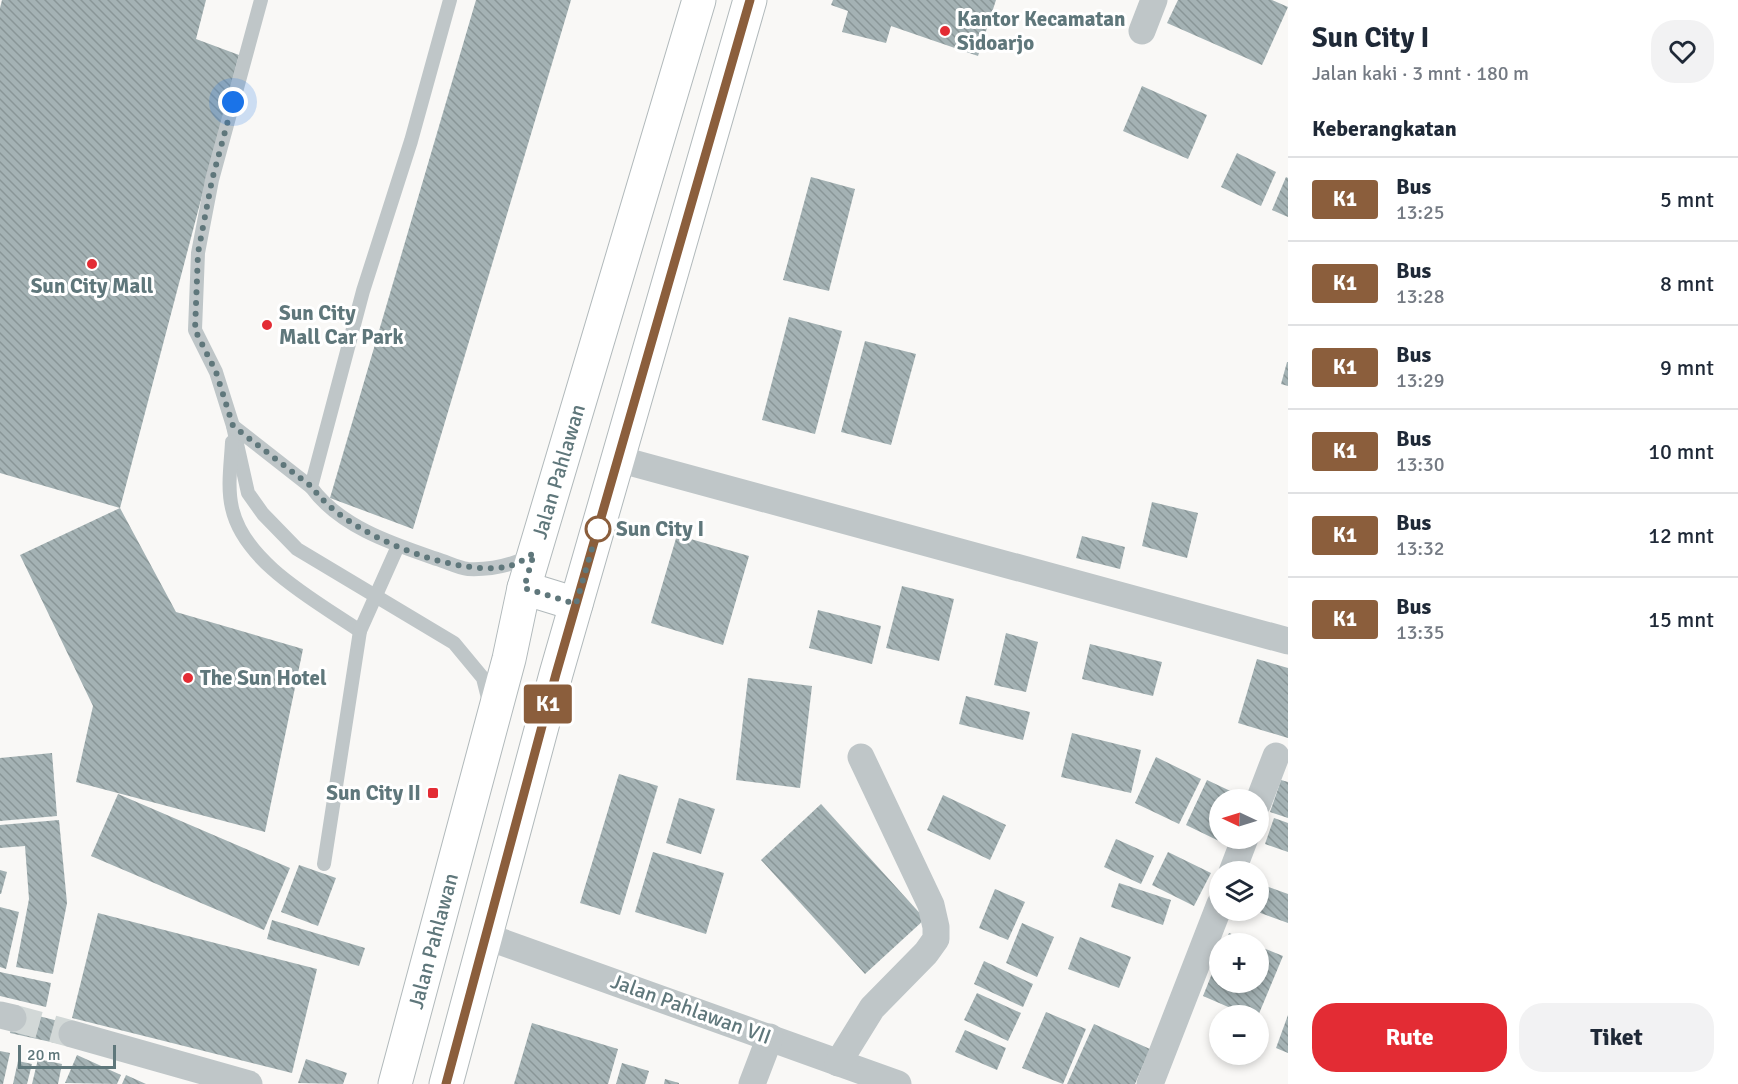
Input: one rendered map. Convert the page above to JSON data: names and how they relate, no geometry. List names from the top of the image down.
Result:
{
  "streets": {
    "main road": ["Jalan Pahlawan"],
    "street": ["Jalan Pahlawan VII"]
  },
  "places": {
    "other": [
      "Kantor Kecamatan Sidoarjo",
      "Sun City Mall",
      "Sun City Mall Car Park",
      "Sun City I",
      "The Sun Hotel"
    ],
    "transit": ["Sun City II"]
  },
  "lines": ["bus line K1"],
  "scale_bar": "20 m",
  "north": "left",
  "page": {
    "on_map": "K1",
    "heading": [
      ["Sun City I", "Jalan kaki · 3 mnt · 180 m"],
      "Keberangkatan"
    ],
    "list": [
      {
        "mark": "K1",
        "name": "Bus",
        "note": "13:25",
        "value": "5 mnt"
      },
      {
        "mark": "K1",
        "name": "Bus",
        "note": "13:28",
        "value": "8 mnt"
      },
      {
        "mark": "K1",
        "name": "Bus",
        "note": "13:29",
        "value": "9 mnt"
      },
      {
        "mark": "K1",
        "name": "Bus",
        "note": "13:30",
        "value": "10 mnt"
      },
      {
        "mark": "K1",
        "name": "Bus",
        "note": "13:32",
        "value": "12 mnt"
      },
      {
        "mark": "K1",
        "name": "Bus",
        "note": "13:35",
        "value": "15 mnt"
      }
    ],
    "map_buttons": ["+", "−"],
    "buttons": ["Rute", "Tiket"],
    "scale": "20 m"
  }
}
